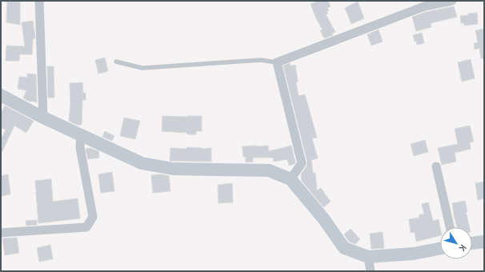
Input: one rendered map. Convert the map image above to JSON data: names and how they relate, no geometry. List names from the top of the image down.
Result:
{
  "north": "bottom right"
}
